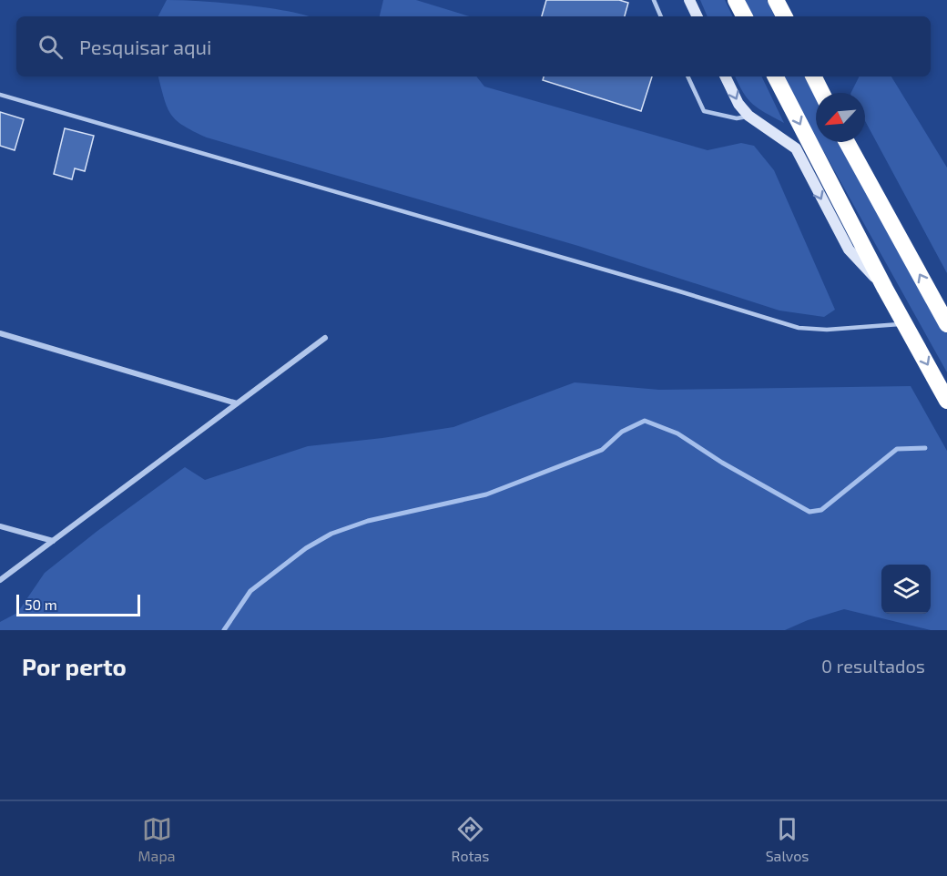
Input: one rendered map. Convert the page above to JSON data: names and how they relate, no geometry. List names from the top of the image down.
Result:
{
  "scale_bar": "50 m",
  "north": "bottom left",
  "page": {
    "search": "Pesquisar aqui",
    "scale": "50 m",
    "heading": ["Por perto", "0 resultados"],
    "nav": ["Mapa", "Rotas", "Salvos"]
  }
}
